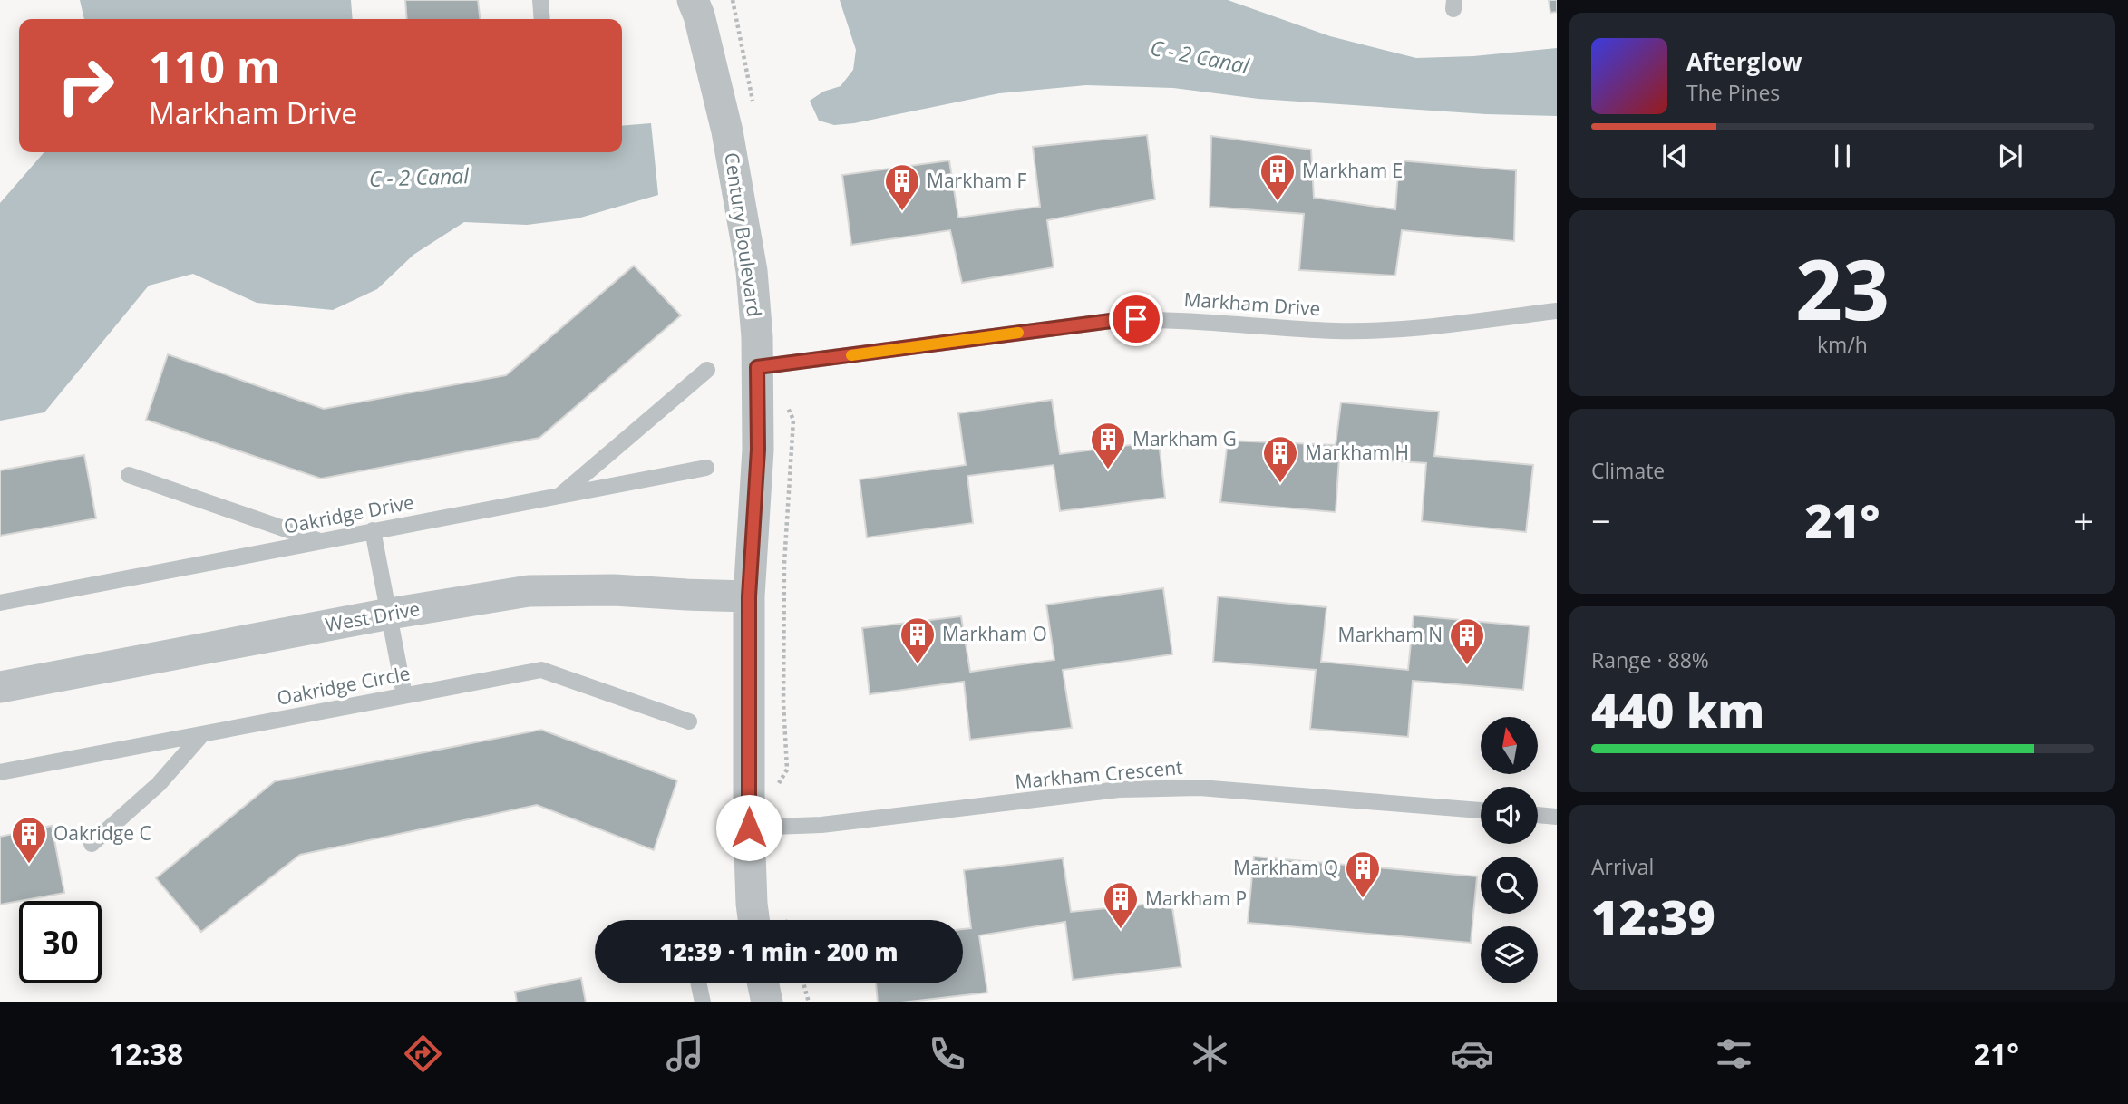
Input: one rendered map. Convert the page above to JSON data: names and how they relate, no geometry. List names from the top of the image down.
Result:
{
  "streets": {
    "street": ["Century Boulevard", "West Drive"],
    "lane": [
      "Markham Drive",
      "Oakridge Drive",
      "Oakridge Circle",
      "Markham Crescent"
    ]
  },
  "crossings": [
    ["Century Boulevard", "Markham Drive"],
    ["Century Boulevard", "West Drive"],
    ["Century Boulevard", "Markham Crescent"]
  ],
  "water": ["C - 2 Canal"],
  "places": {
    "building": [
      "Markham E",
      "Markham F",
      "Markham G",
      "Markham H",
      "Markham O",
      "Markham N",
      "Oakridge C",
      "Markham Q",
      "Markham P"
    ]
  },
  "north": "top",
  "page": {
    "turn": ["110 m", "Markham Drive"],
    "song": ["Afterglow", "The Pines"],
    "tile": [
      ["23", "km/h"],
      "Climate",
      ["Range · 88%", "440 km"],
      ["Arrival", "12:39"]
    ],
    "heat": ["−", "21°", "+"],
    "limit": "30",
    "trip": "12:39 · 1 min · 200 m",
    "tabs": ["12:38", "21°"]
  }
}
